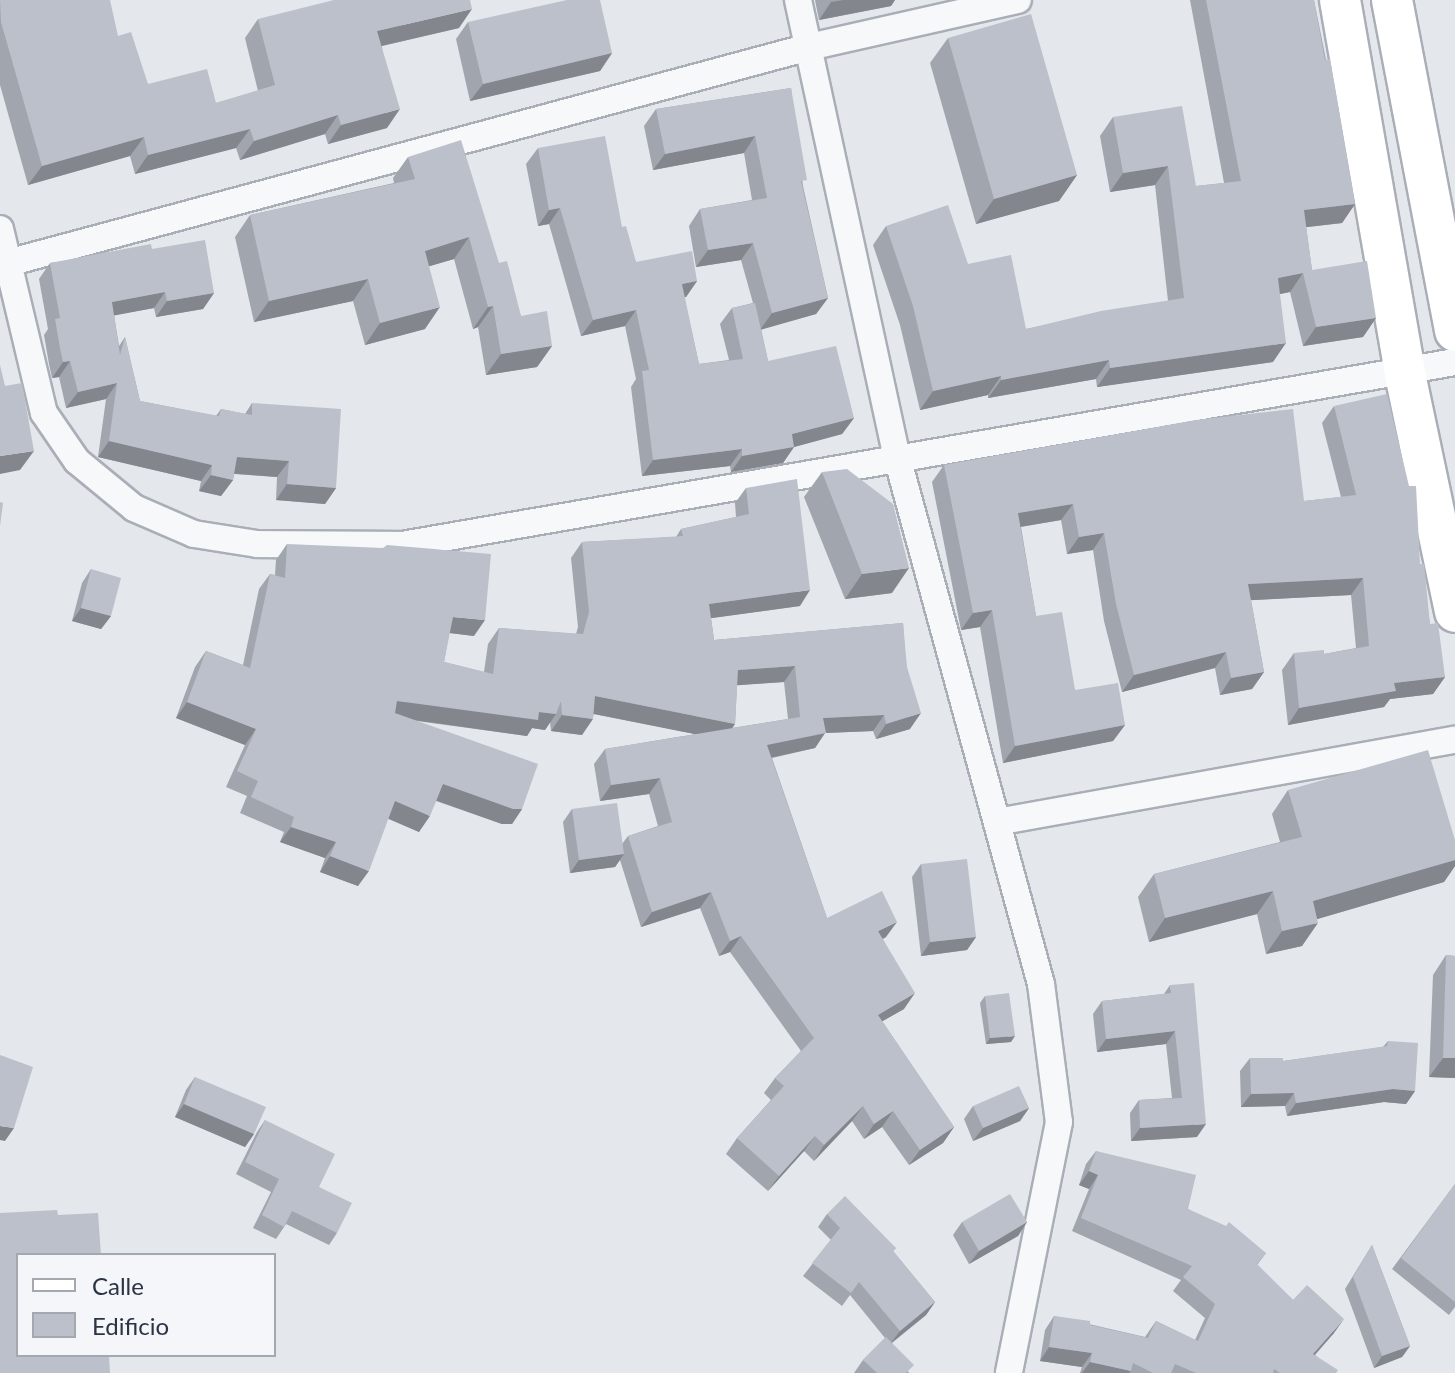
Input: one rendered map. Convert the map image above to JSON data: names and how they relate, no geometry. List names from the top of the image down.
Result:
{
  "legend": ["Calle", "Edificio"]
}
